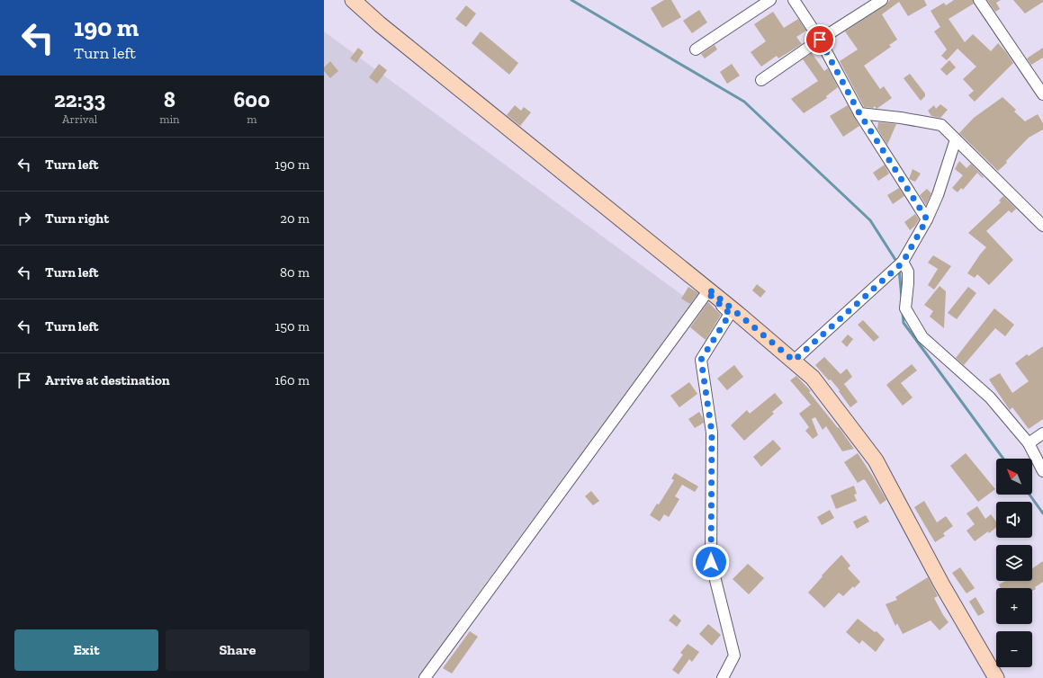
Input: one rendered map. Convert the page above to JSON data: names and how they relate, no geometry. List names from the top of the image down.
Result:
{
  "north": "top left",
  "page": {
    "turn": ["190 m", "Turn left"],
    "eta": [
      "22:33",
      "Arrival",
      "8",
      "min",
      "600",
      "m"
    ],
    "list": [
      {
        "name": "Turn left",
        "value": "190 m"
      },
      {
        "name": "Turn right",
        "value": "20 m"
      },
      {
        "name": "Turn left",
        "value": "80 m"
      },
      {
        "name": "Turn left",
        "value": "150 m"
      },
      {
        "name": "Arrive at destination",
        "value": "160 m"
      }
    ],
    "map_buttons": ["+", "−"],
    "buttons": ["Exit", "Share"]
  }
}
